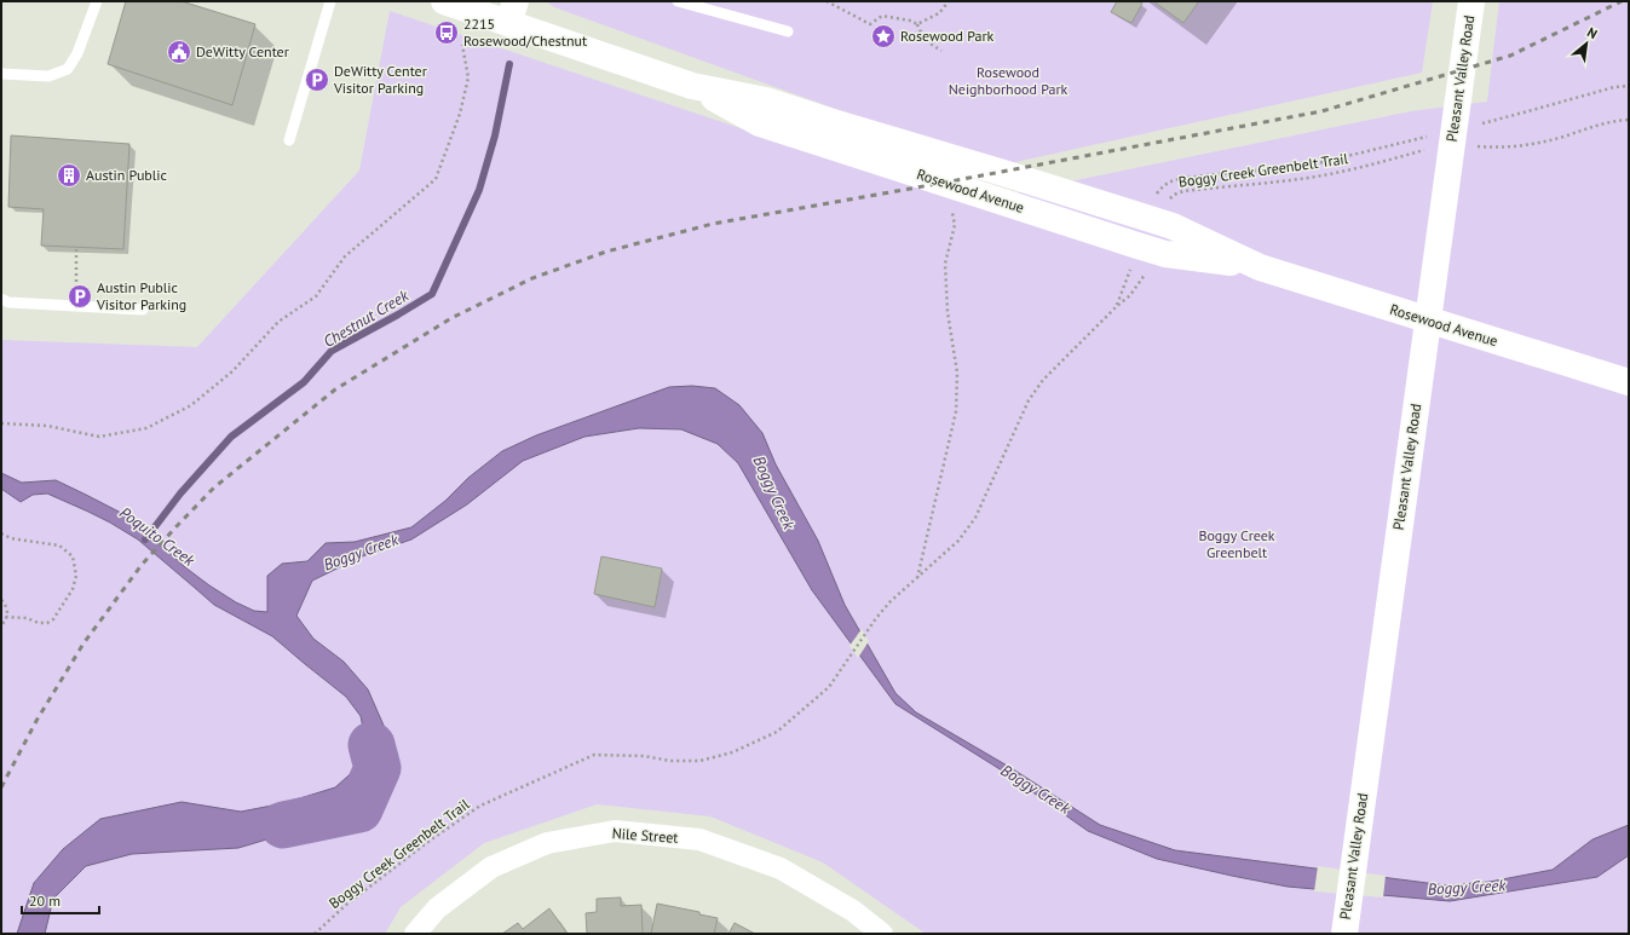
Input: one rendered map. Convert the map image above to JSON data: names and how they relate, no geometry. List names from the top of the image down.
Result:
{
  "streets": {
    "street": ["Pleasant Valley Road", "Rosewood Avenue", "Nile Street"],
    "path": ["Boggy Creek Greenbelt Trail"]
  },
  "water": ["Chestnut Creek", "Boggy Creek", "Poquito Creek"],
  "parks": ["Rosewood Neighborhood Park", "Boggy Creek Greenbelt"],
  "places": {
    "bus stop": ["2215 Rosewood/Chestnut"],
    "place": ["Rosewood Park"],
    "public building": ["DeWitty Center"],
    "parking": ["DeWitty Center Visitor Parking", "Austin Public Visitor Parking"],
    "building": ["Austin Public"]
  },
  "scale_bar": "20 m",
  "north": "top right"
}
